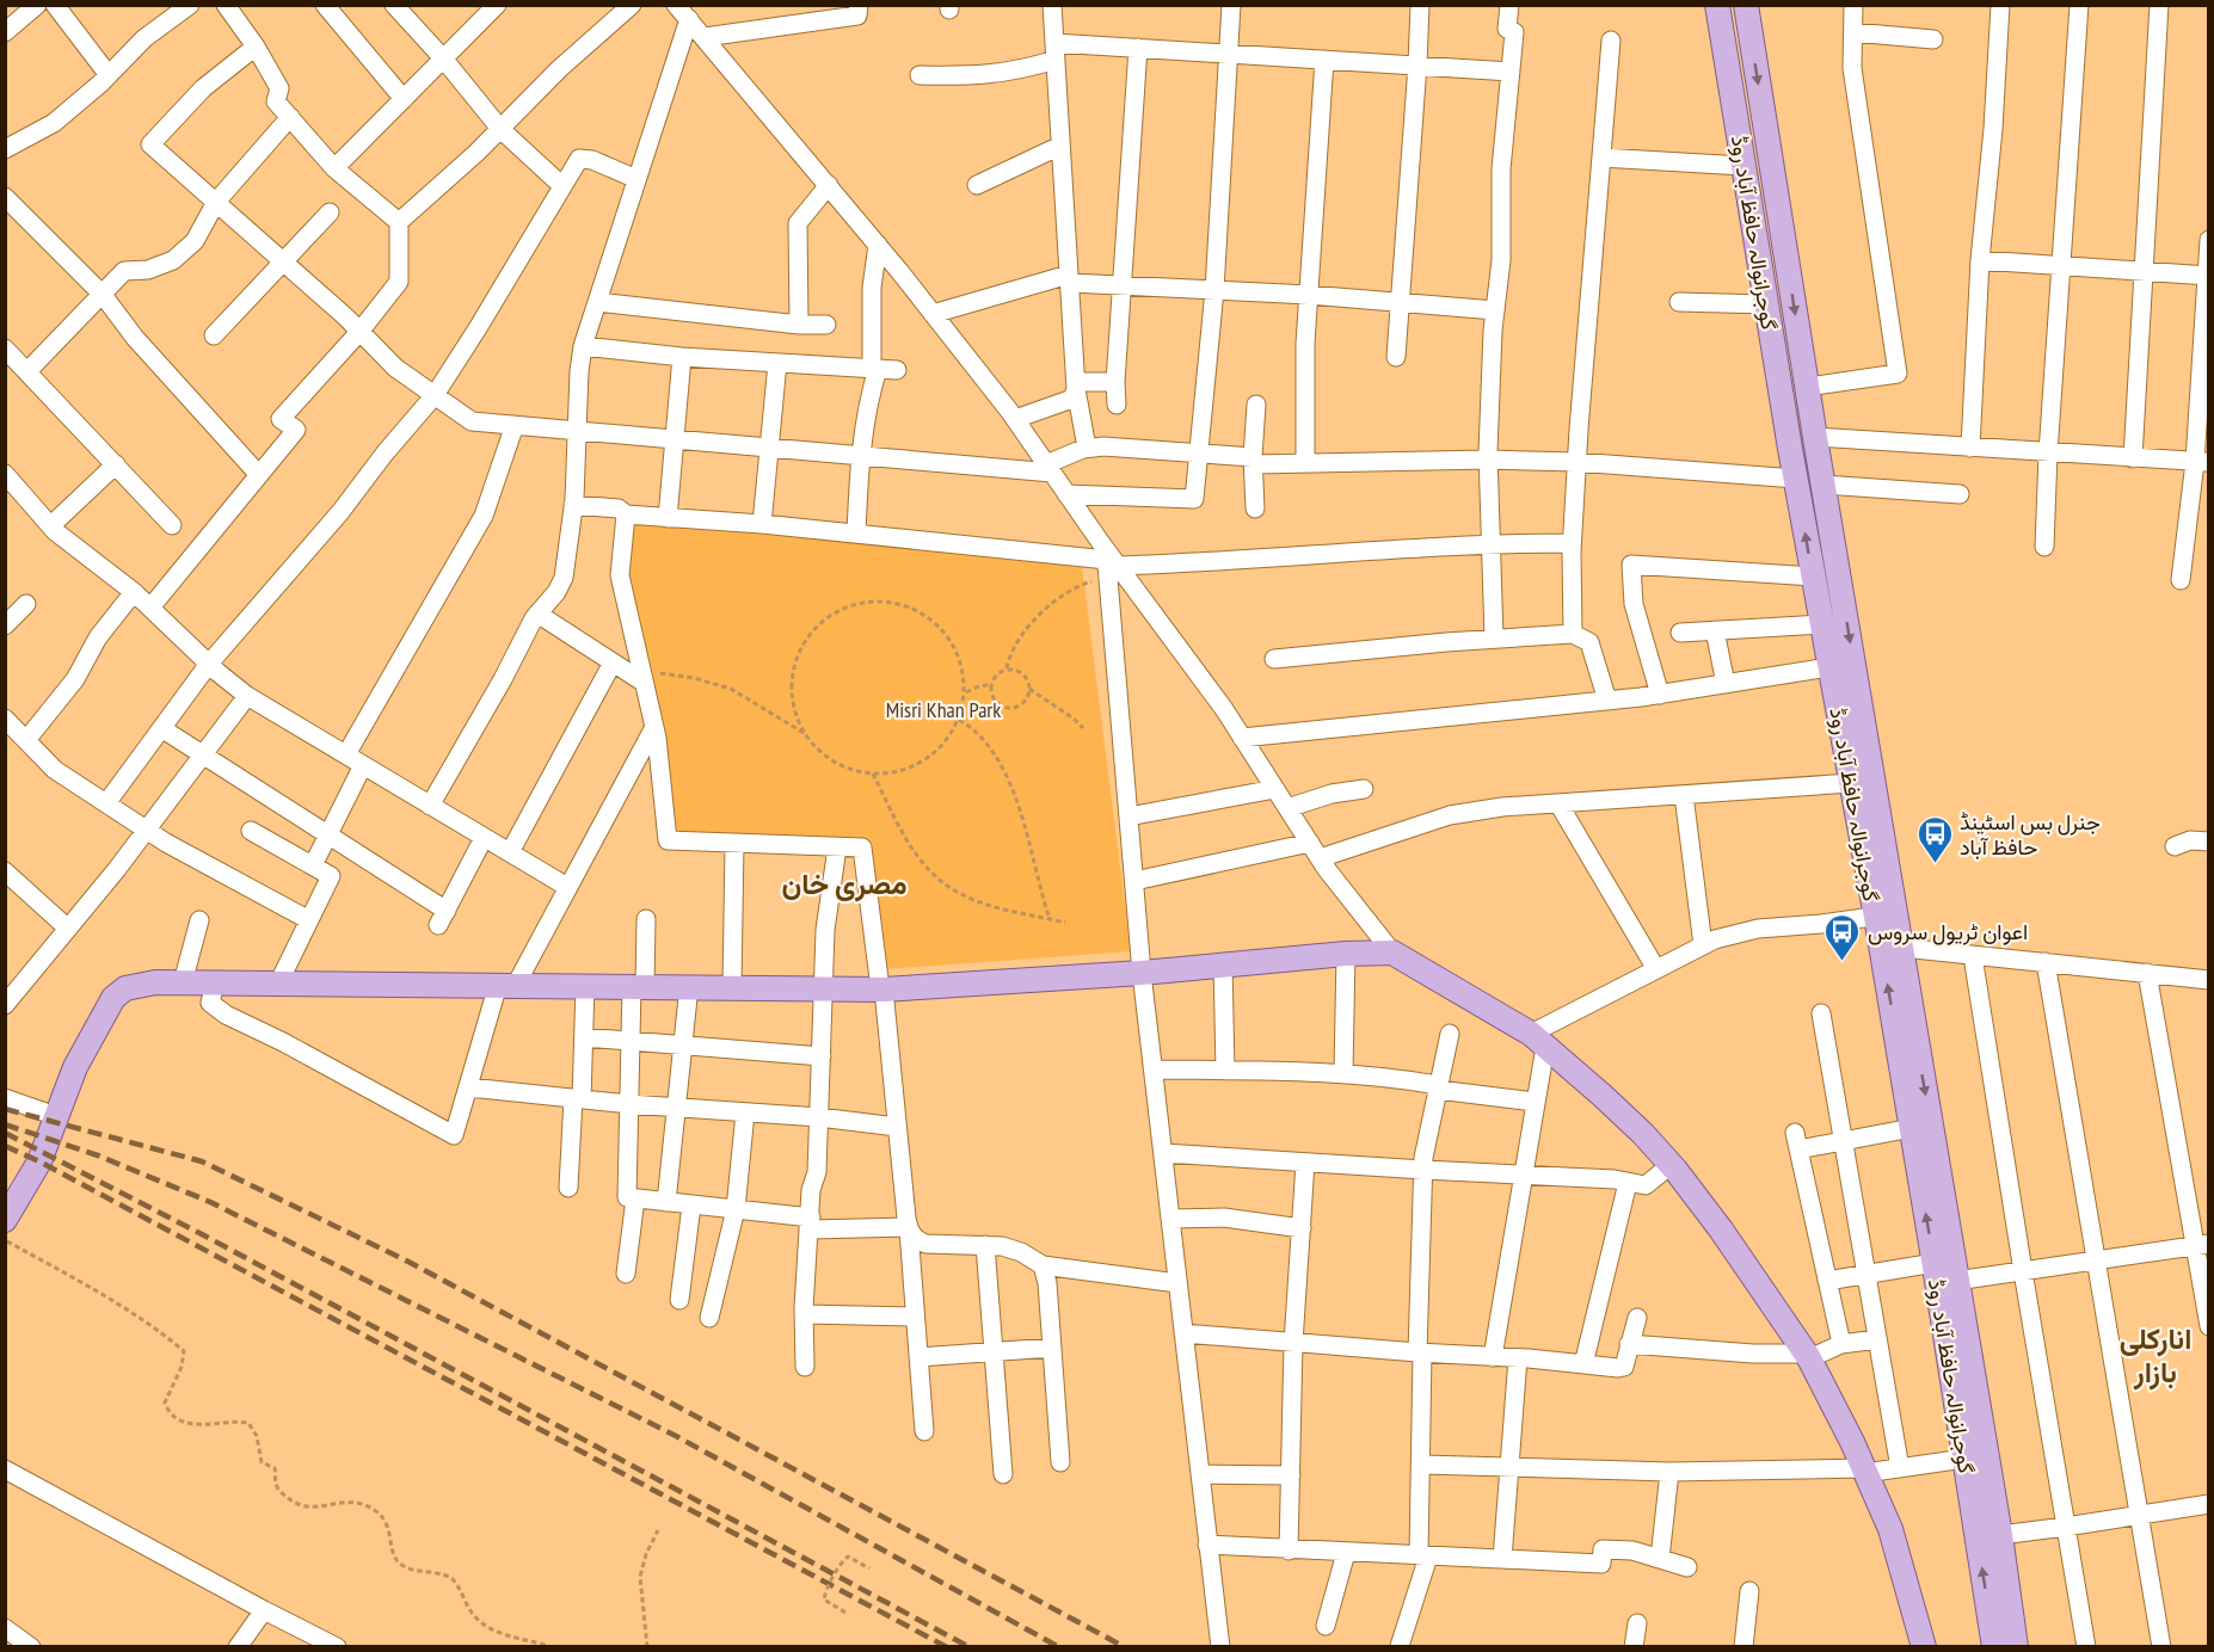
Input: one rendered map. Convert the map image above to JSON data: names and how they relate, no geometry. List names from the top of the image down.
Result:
{
  "streets": {
    "main road": ["گوجرانوالہ حافظ آباد روڈ"]
  },
  "districts": ["مصری خان", "انارکلی بازار"],
  "parks": ["Misri Khan Park"],
  "places": {
    "bus stop": ["جنرل بس اسٹینڈ حافظ آباد", "اعوان ٹریول سروس"]
  }
}
